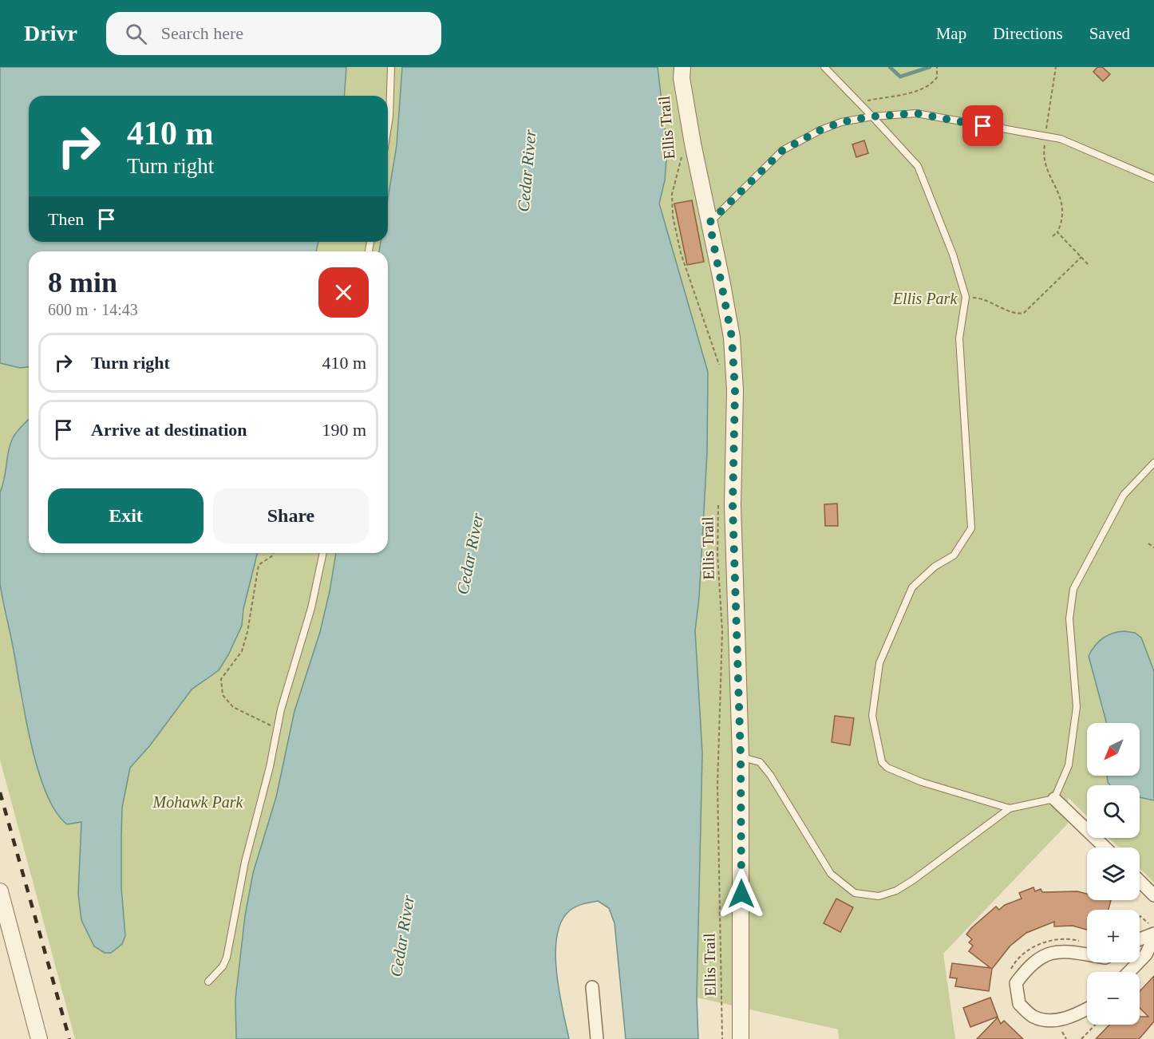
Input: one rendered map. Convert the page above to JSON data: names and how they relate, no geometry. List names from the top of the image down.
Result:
{
  "streets": {
    "path": ["Ellis Trail"]
  },
  "water": ["Cedar River"],
  "parks": ["Ellis Park", "Mohawk Park"],
  "north": "bottom left",
  "page": {
    "header": "Drivr",
    "search": "Search here",
    "nav": ["Map", "Directions", "Saved"],
    "turn": ["410 m", "Turn right"],
    "then": "Then",
    "heading": ["8 min", "600 m · 14:43"],
    "list": [
      {
        "name": "Turn right",
        "value": "410 m"
      },
      {
        "name": "Arrive at destination",
        "value": "190 m"
      }
    ],
    "buttons": ["Exit", "Share"],
    "map_buttons": ["+", "−"]
  }
}
